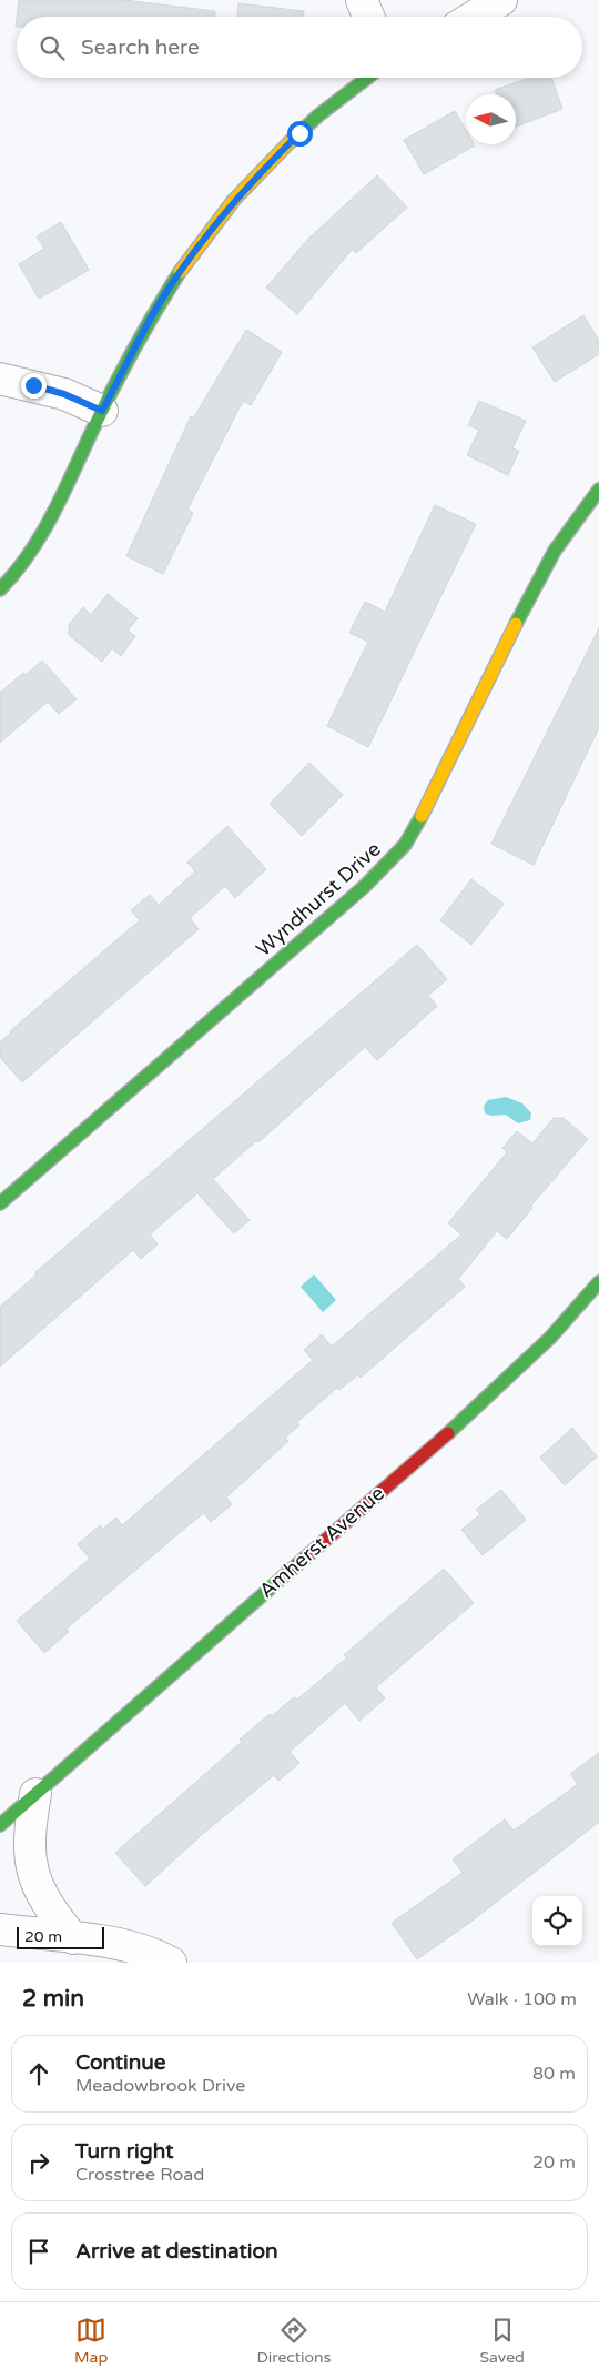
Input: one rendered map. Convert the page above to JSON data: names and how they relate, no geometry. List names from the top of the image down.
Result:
{
  "streets": {
    "street": ["Wyndhurst Drive", "Amherst Avenue"]
  },
  "scale_bar": "20 m",
  "north": "left",
  "page": {
    "search": "Search here",
    "scale": "20 m",
    "heading": ["2 min", "Walk · 100 m"],
    "list": [
      ["Continue", "Meadowbrook Drive", "80 m"],
      ["Turn right", "Crosstree Road", "20 m"],
      "Arrive at destination"
    ],
    "nav": ["Map", "Directions", "Saved"]
  }
}
